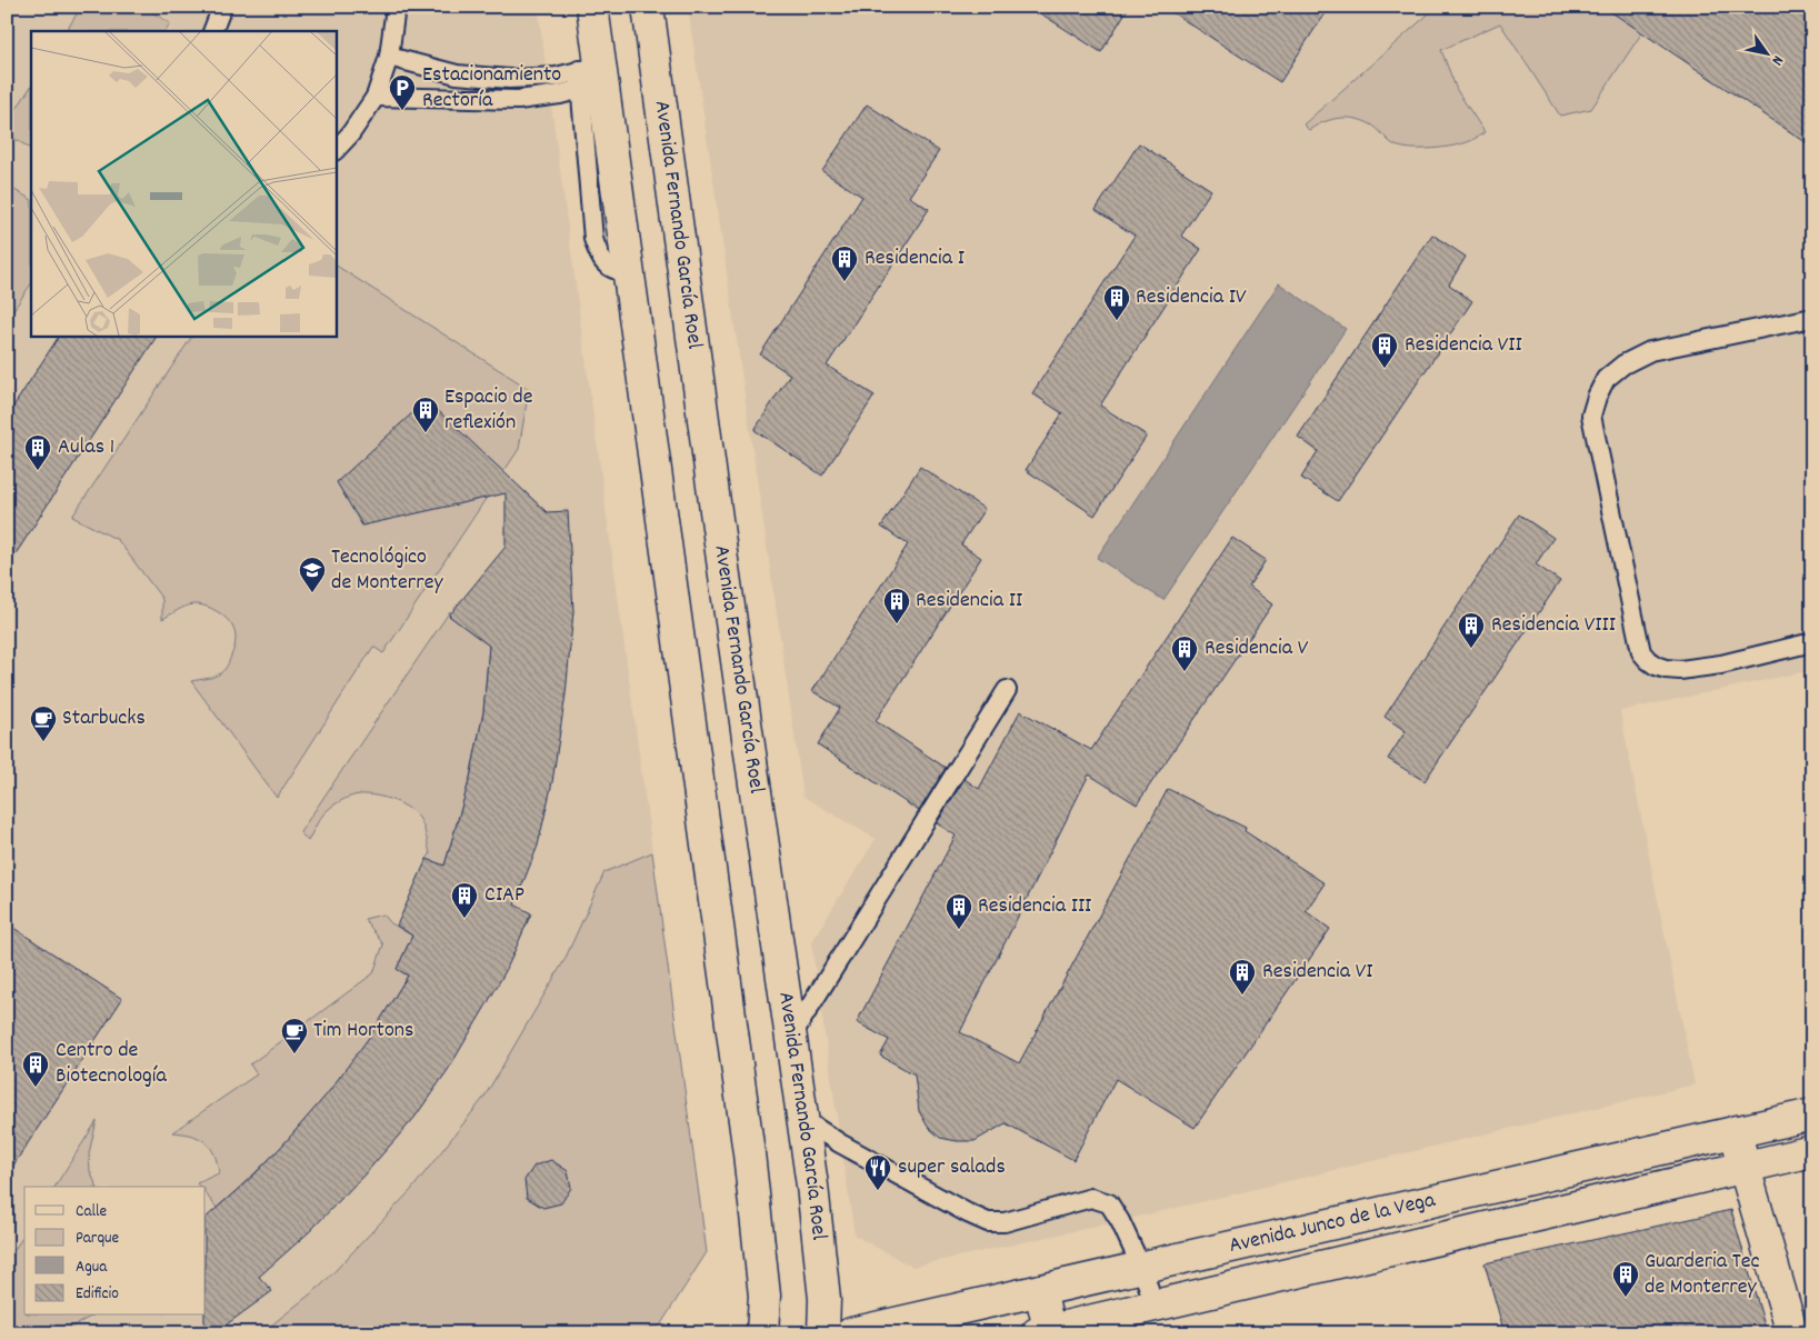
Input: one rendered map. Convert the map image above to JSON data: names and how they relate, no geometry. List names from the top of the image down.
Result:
{
  "streets": {
    "street": ["Avenida Fernando García Roel", "Avenida Junco de la Vega"]
  },
  "places": {
    "parking": ["Estacionamiento Rectoría"],
    "building": [
      "Residencia I",
      "Residencia IV",
      "Residencia VII",
      "Espacio de reflexión",
      "Aulas 1",
      "Residencia II",
      "Residencia VIII",
      "Residencia V",
      "CIAP",
      "Residencia III",
      "Residencia VI",
      "Centro de Biotecnología",
      "Guarderia Tec de Monterrey"
    ],
    "school or university": ["Tecnológico de Monterrey"],
    "cafe": ["Starbucks", "Tim Hortons"],
    "restaurant": ["super salads"]
  },
  "legend": [
    "Calle",
    "Parque",
    "Agua",
    "Edificio"
  ],
  "north": "bottom right"
}
